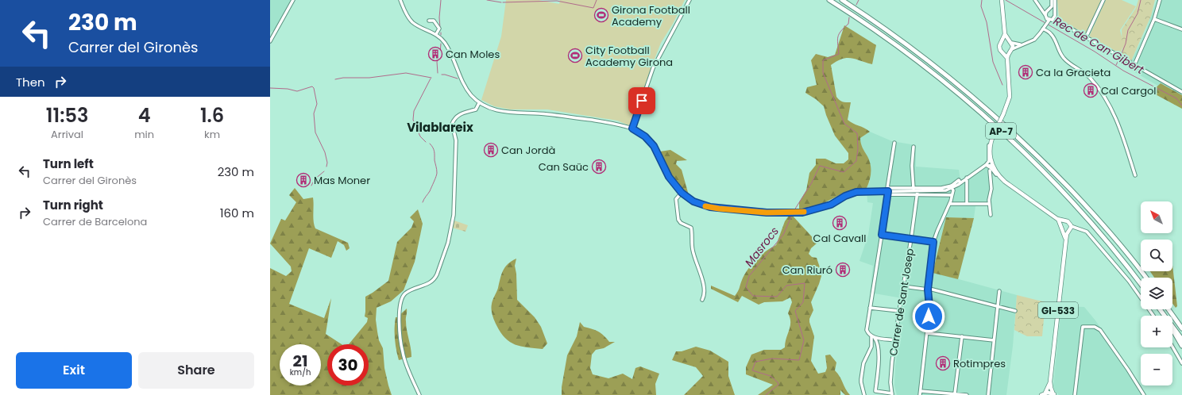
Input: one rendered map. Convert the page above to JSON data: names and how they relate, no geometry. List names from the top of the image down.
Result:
{
  "streets": {
    "highway": ["AP-7"],
    "main road": ["GI-533"],
    "street": ["Carrer de Sant Josep"]
  },
  "districts": ["Vilablareix"],
  "water": ["Rec de Can Gibert", "Masrocs"],
  "places": {
    "sports": ["Girona Football Academy", "City Football Academy Girona"],
    "building": [
      "Can Moles",
      "Ca la Gracieta",
      "Cal Cargol",
      "Can Jordà",
      "Can Saüc",
      "Mas Moner",
      "Cal Cavall",
      "Can Riuró",
      "Rotimpres"
    ]
  },
  "north": "top left",
  "page": {
    "turn": ["230 m", "Carrer del Gironès"],
    "then": "Then",
    "eta": [
      "11:53",
      "Arrival",
      "4",
      "min",
      "1.6",
      "km"
    ],
    "list": [
      {
        "name": "Turn left",
        "note": "Carrer del Gironès",
        "value": "230 m"
      },
      {
        "name": "Turn right",
        "note": "Carrer de Barcelona",
        "value": "160 m"
      }
    ],
    "map_buttons": ["+", "−"],
    "speed": "21 km/h",
    "limit": "30",
    "buttons": ["Exit", "Share"]
  }
}
